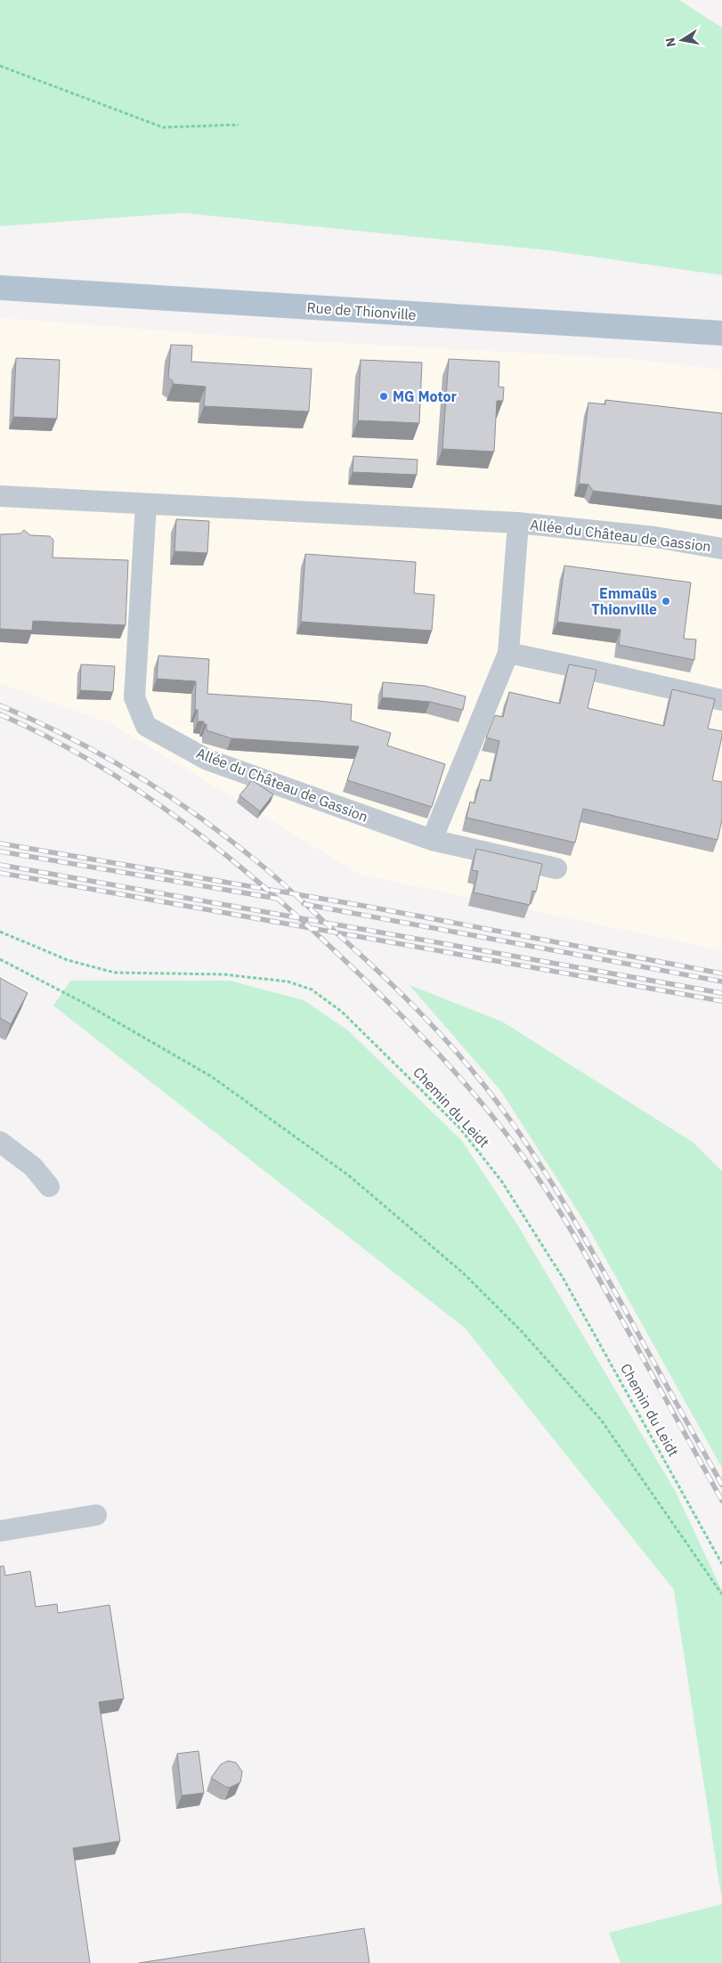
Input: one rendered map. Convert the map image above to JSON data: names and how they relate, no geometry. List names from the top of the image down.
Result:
{
  "streets": {
    "main road": ["Rue de Thionville"],
    "street": ["Allée du Château de Gassion"],
    "path": ["Chemin du Leidt"]
  },
  "places": ["MG Motor", "Emmaüs Thionville"],
  "north": "left"
}
